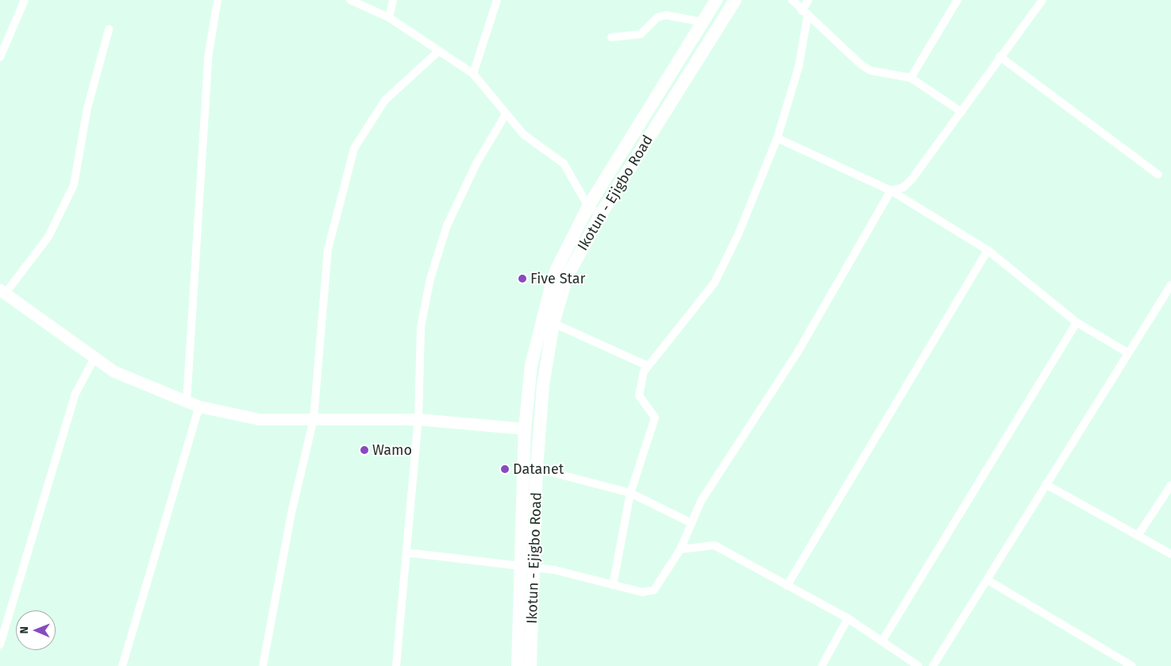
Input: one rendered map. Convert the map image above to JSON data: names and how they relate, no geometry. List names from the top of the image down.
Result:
{
  "streets": {
    "main road": ["Ikotun - Ejigbo Road"]
  },
  "places": ["Five Star", "Wamo", "Datanet"],
  "north": "left"
}
